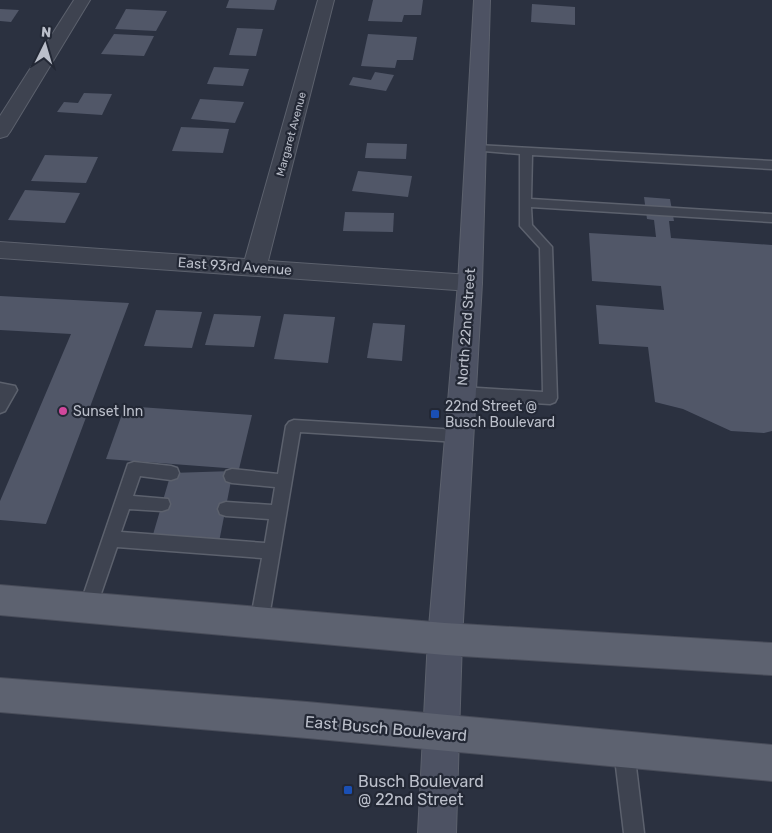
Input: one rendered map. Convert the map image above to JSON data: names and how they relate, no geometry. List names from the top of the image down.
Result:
{
  "streets": {
    "main road": ["East Busch Boulevard"],
    "street": ["Margaret Avenue", "East 93rd Avenue", "North 22nd Street"]
  },
  "crossings": [
    ["Margaret Avenue", "East 93rd Avenue"],
    ["East 93rd Avenue", "North 22nd Street"],
    ["North 22nd Street", "East Busch Boulevard"]
  ],
  "places": {
    "other": ["Sunset Inn"],
    "transit": ["22nd Street @ Busch Boulevard", "Busch Boulevard @ 22nd Street"]
  },
  "north": "top"
}
